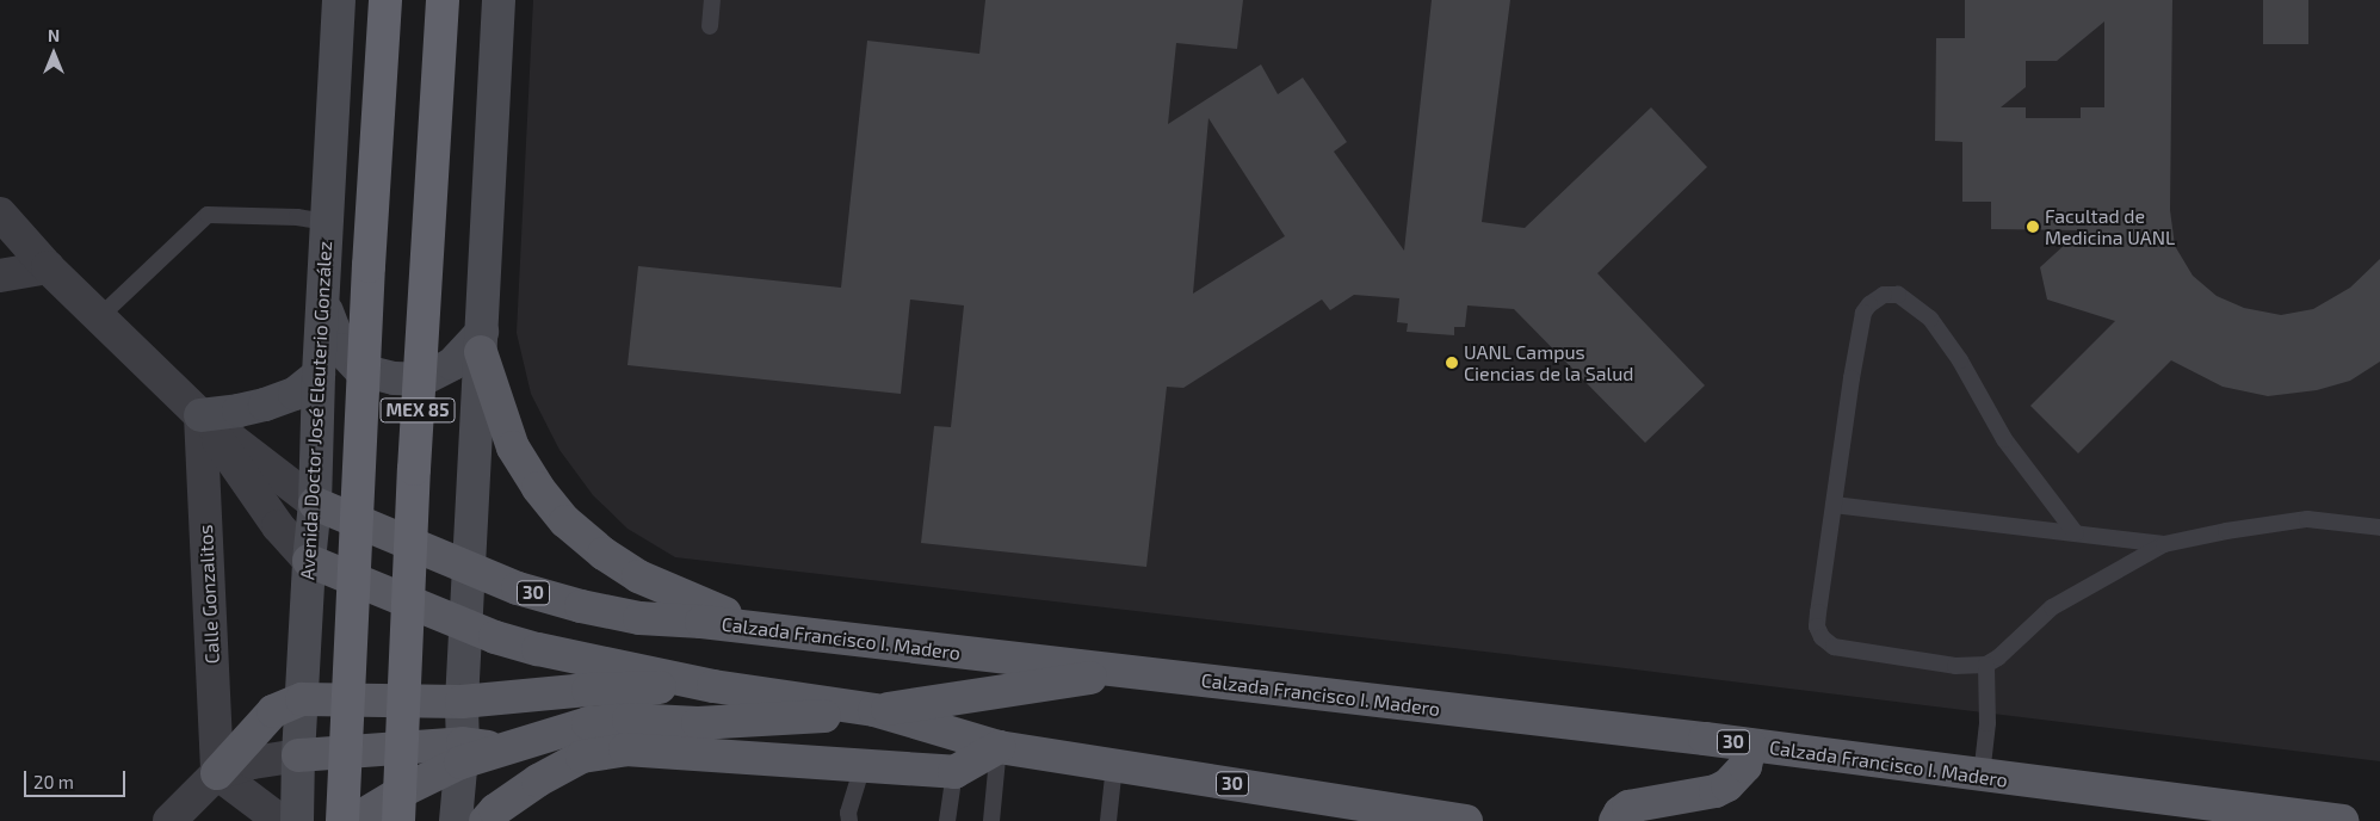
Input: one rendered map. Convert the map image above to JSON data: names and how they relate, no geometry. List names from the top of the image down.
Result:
{
  "streets": {
    "highway": ["MEX 85"],
    "main road": ["Avenida Doctor José Eleuterio González", "30", "Calzada Francisco I. Madero"],
    "street": ["Calle Gonzalitos"]
  },
  "crossings": [
    ["Avenida Doctor José Eleuterio González", "30"],
    ["Avenida Doctor José Eleuterio González", "Calzada Francisco I. Madero"]
  ],
  "places": ["Facultad de Medicina UANL", "UANL Campus Ciencias de la Salud"],
  "scale_bar": "20 m",
  "north": "top"
}
